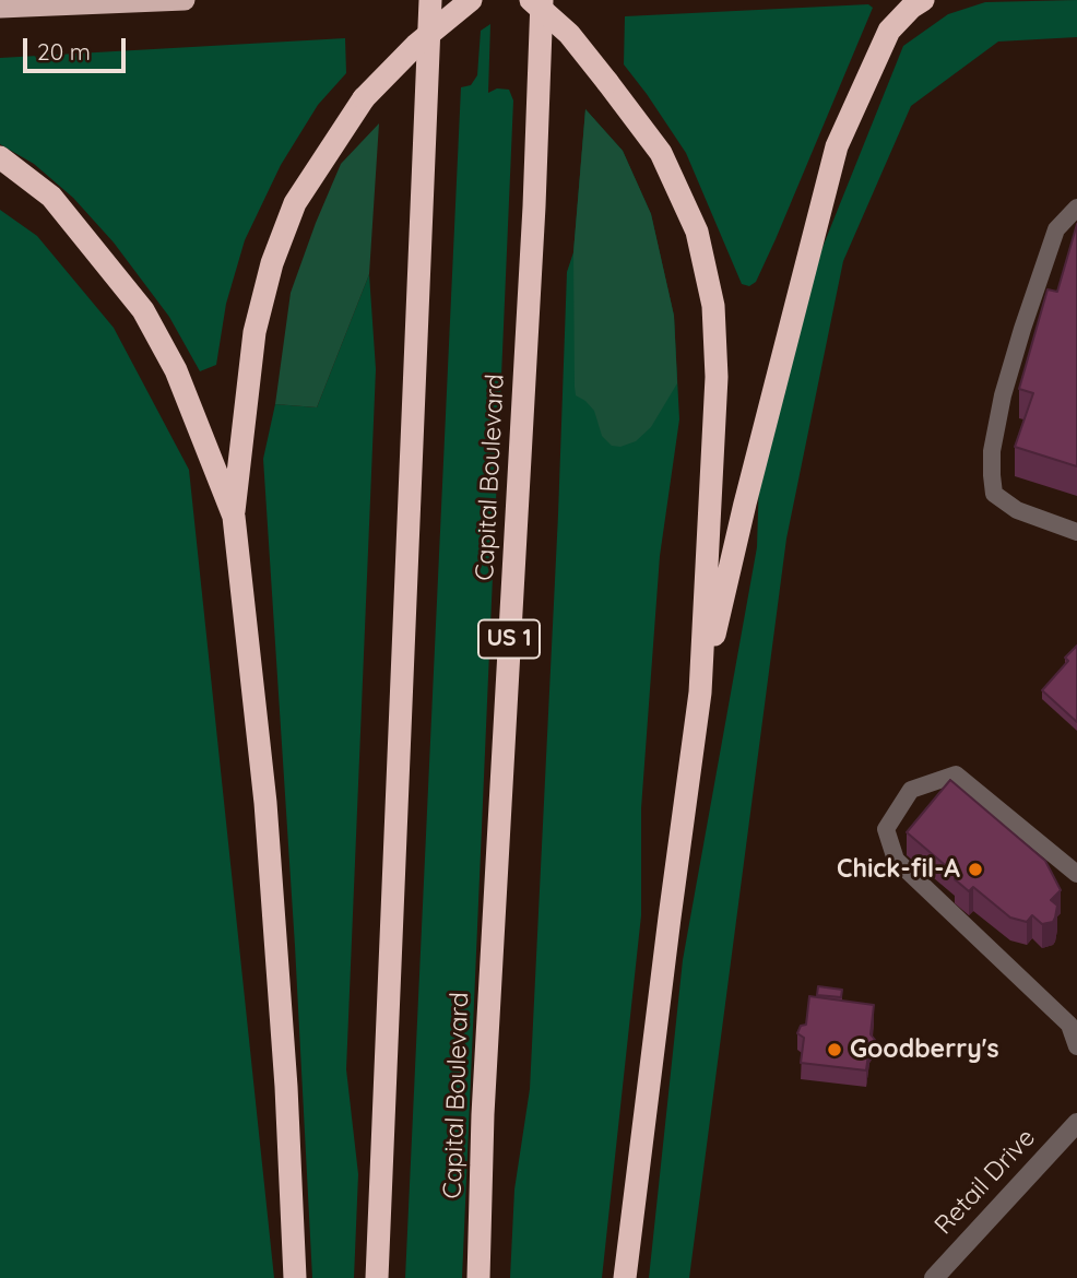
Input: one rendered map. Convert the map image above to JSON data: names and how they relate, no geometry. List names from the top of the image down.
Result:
{
  "streets": {
    "highway": ["Capital Boulevard", "US 1"],
    "street": ["Retail Drive"]
  },
  "places": ["Chick-fil-A", "Goodberry's"],
  "scale_bar": "20 m"
}
